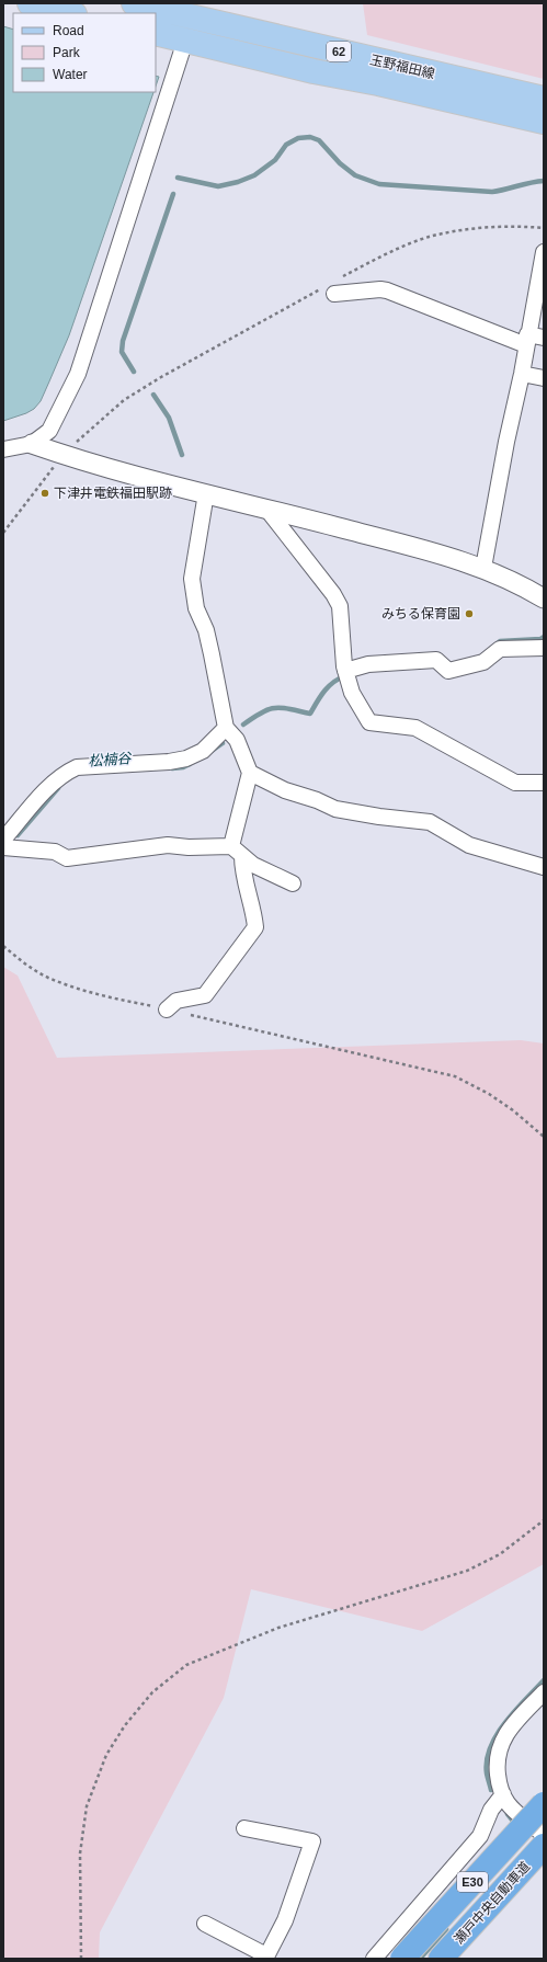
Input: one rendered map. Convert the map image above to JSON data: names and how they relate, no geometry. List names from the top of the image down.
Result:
{
  "streets": {
    "highway": ["E30", "瀬戸中央自動車道"],
    "main road": ["62", "玉野福田線"]
  },
  "water": ["松楠谷"],
  "places": ["下津井電鉄福田駅跡", "みちる保育園"],
  "legend": ["Road", "Park", "Water"]
}
